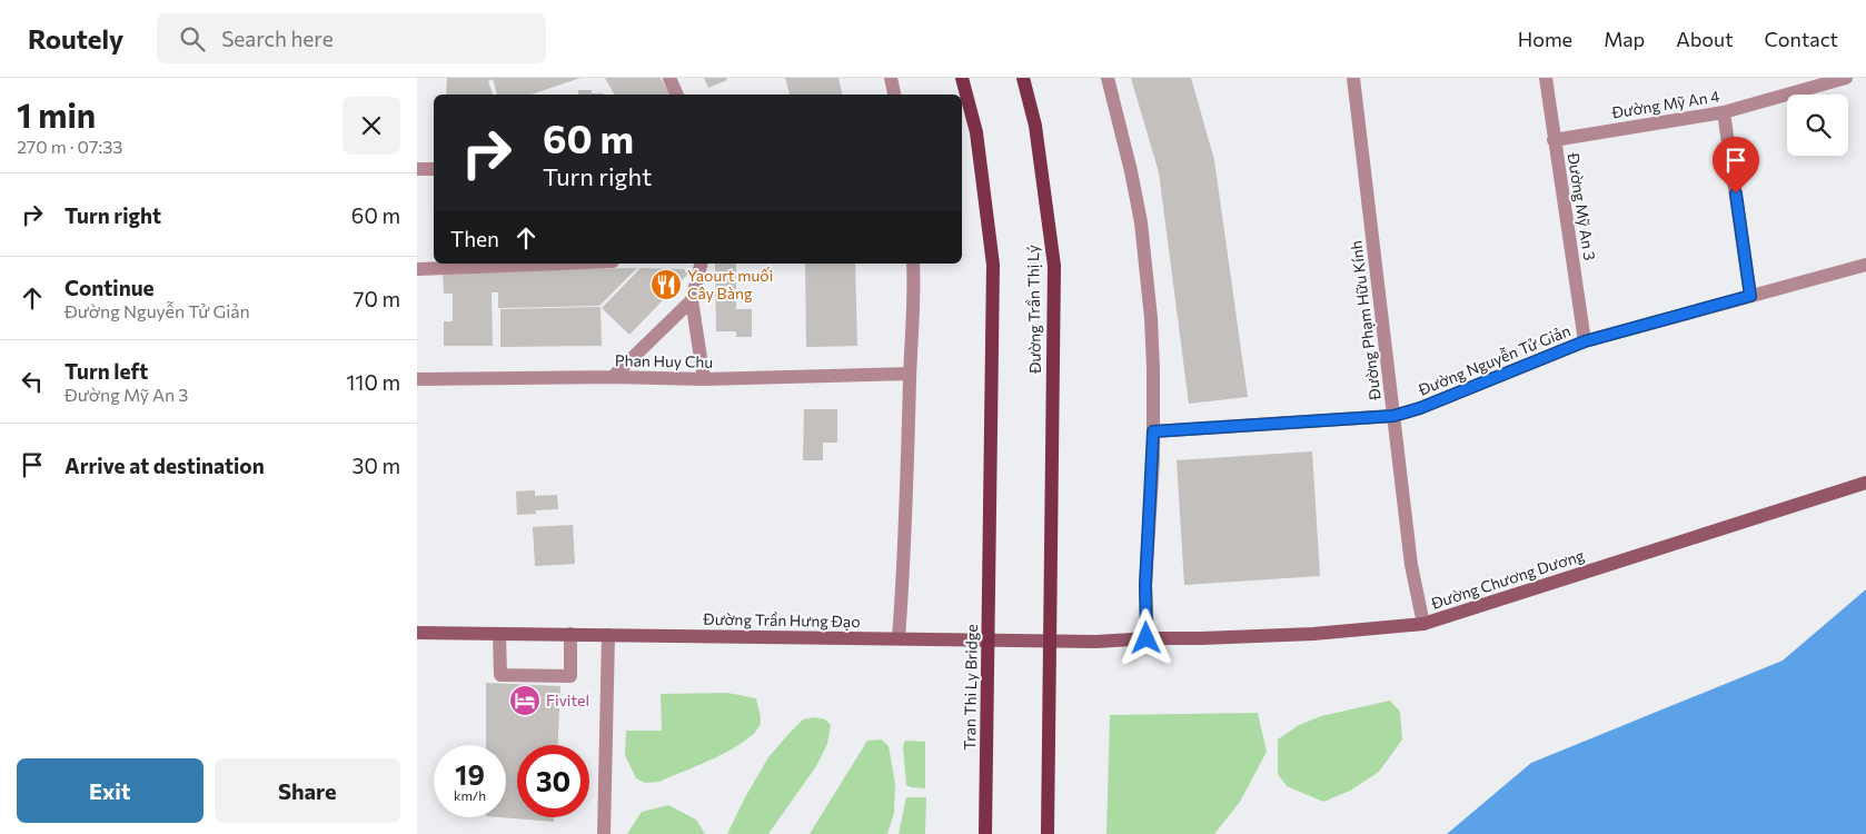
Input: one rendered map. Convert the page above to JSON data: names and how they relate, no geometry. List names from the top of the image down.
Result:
{
  "streets": {
    "main road": [
      "Đường Trần Thị Lý",
      "Đường Chương Dương",
      "Đường Trần Hưng Đạo",
      "Tran Thi Ly Bridge"
    ],
    "street": [
      "Đường Mỹ An 4",
      "Đường Mỹ An 3",
      "Đường Phạm Hữu Kính",
      "Đường Nguyễn Tử Giản",
      "Phan Huy Chu"
    ]
  },
  "crossings": [
    ["Đường Mỹ An 4", "Đường Mỹ An 3"],
    ["Đường Mỹ An 3", "Đường Nguyễn Tử Giản"],
    ["Đường Phạm Hữu Kính", "Đường Nguyễn Tử Giản"],
    ["Đường Phạm Hữu Kính", "Đường Chương Dương"],
    ["Đường Chương Dương", "Đường Trần Hưng Đạo"]
  ],
  "places": {
    "restaurant": ["Yaourt muối Cây Bàng"],
    "hotel": ["Fivitel"]
  },
  "page": {
    "header": "Routely",
    "search": "Search here",
    "nav": [
      "Home",
      "Map",
      "About",
      "Contact"
    ],
    "heading": ["1 min", "270 m · 07:33"],
    "turn": ["60 m", "Turn right"],
    "list": [
      {
        "name": "Turn right",
        "value": "60 m"
      },
      {
        "name": "Continue",
        "note": "Đường Nguyễn Tử Giản",
        "value": "70 m"
      },
      {
        "name": "Turn left",
        "note": "Đường Mỹ An 3",
        "value": "110 m"
      },
      {
        "name": "Arrive at destination",
        "value": "30 m"
      }
    ],
    "then": "Then",
    "speed": "19 km/h",
    "limit": "30",
    "buttons": ["Exit", "Share"]
  }
}
